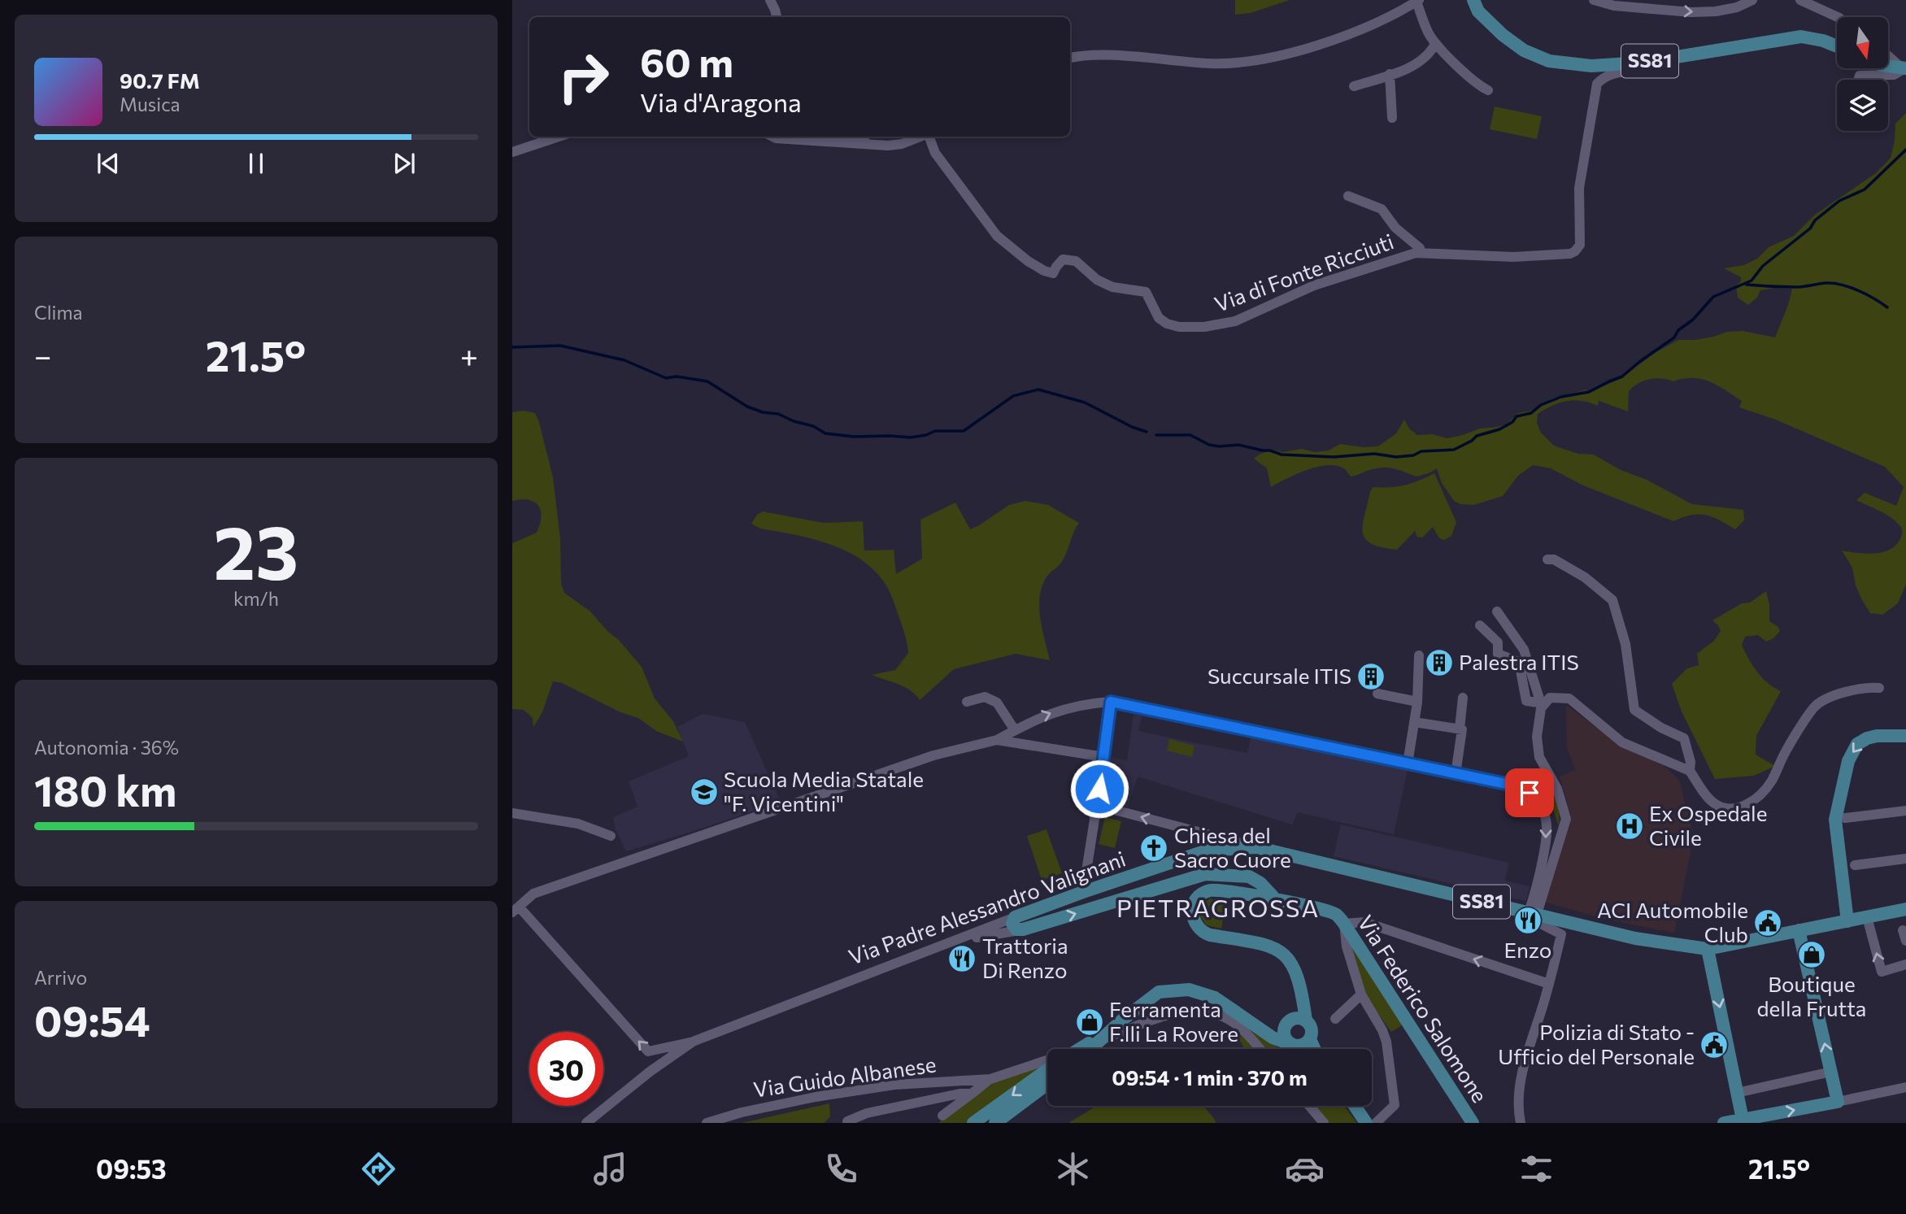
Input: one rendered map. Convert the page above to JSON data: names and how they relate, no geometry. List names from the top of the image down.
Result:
{
  "streets": {
    "main road": ["SS81", "Via Padre Alessandro Valignani", "Via Federico Salomone"],
    "street": ["Via di Fonte Ricciuti", "Via Guido Albanese"]
  },
  "crossings": [
    ["SS81", "Via di Fonte Ricciuti"],
    ["SS81", "Via Padre Alessandro Valignani"]
  ],
  "districts": ["PIETRAGROSSA"],
  "places": {
    "building": ["Palestra ITIS", "Succursale ITIS"],
    "school or university": ["Scuola Media Statale \"F. Vicentini\""],
    "hospital": ["Ex Ospedale Civile"],
    "church": ["Chiesa del Sacro Cuore"],
    "restaurant": ["Enzo", "Trattoria Di Renzo"],
    "public building": ["ACI Automobile Club", "Polizia di Stato - Ufficio del Personale"],
    "shop": ["Boutique della Frutta", "Ferramenta F.lli La Rovere"]
  },
  "north": "bottom",
  "page": {
    "turn": ["60 m", "Via d'Aragona"],
    "song": ["90.7 FM", "Musica"],
    "tile": [
      "Clima",
      ["23", "km/h"],
      ["Autonomia · 36%", "180 km"],
      ["Arrivo", "09:54"]
    ],
    "heat": ["−", "21.5°", "+"],
    "limit": "30",
    "trip": "09:54 · 1 min · 370 m",
    "tabs": ["09:53", "21.5°"]
  }
}
